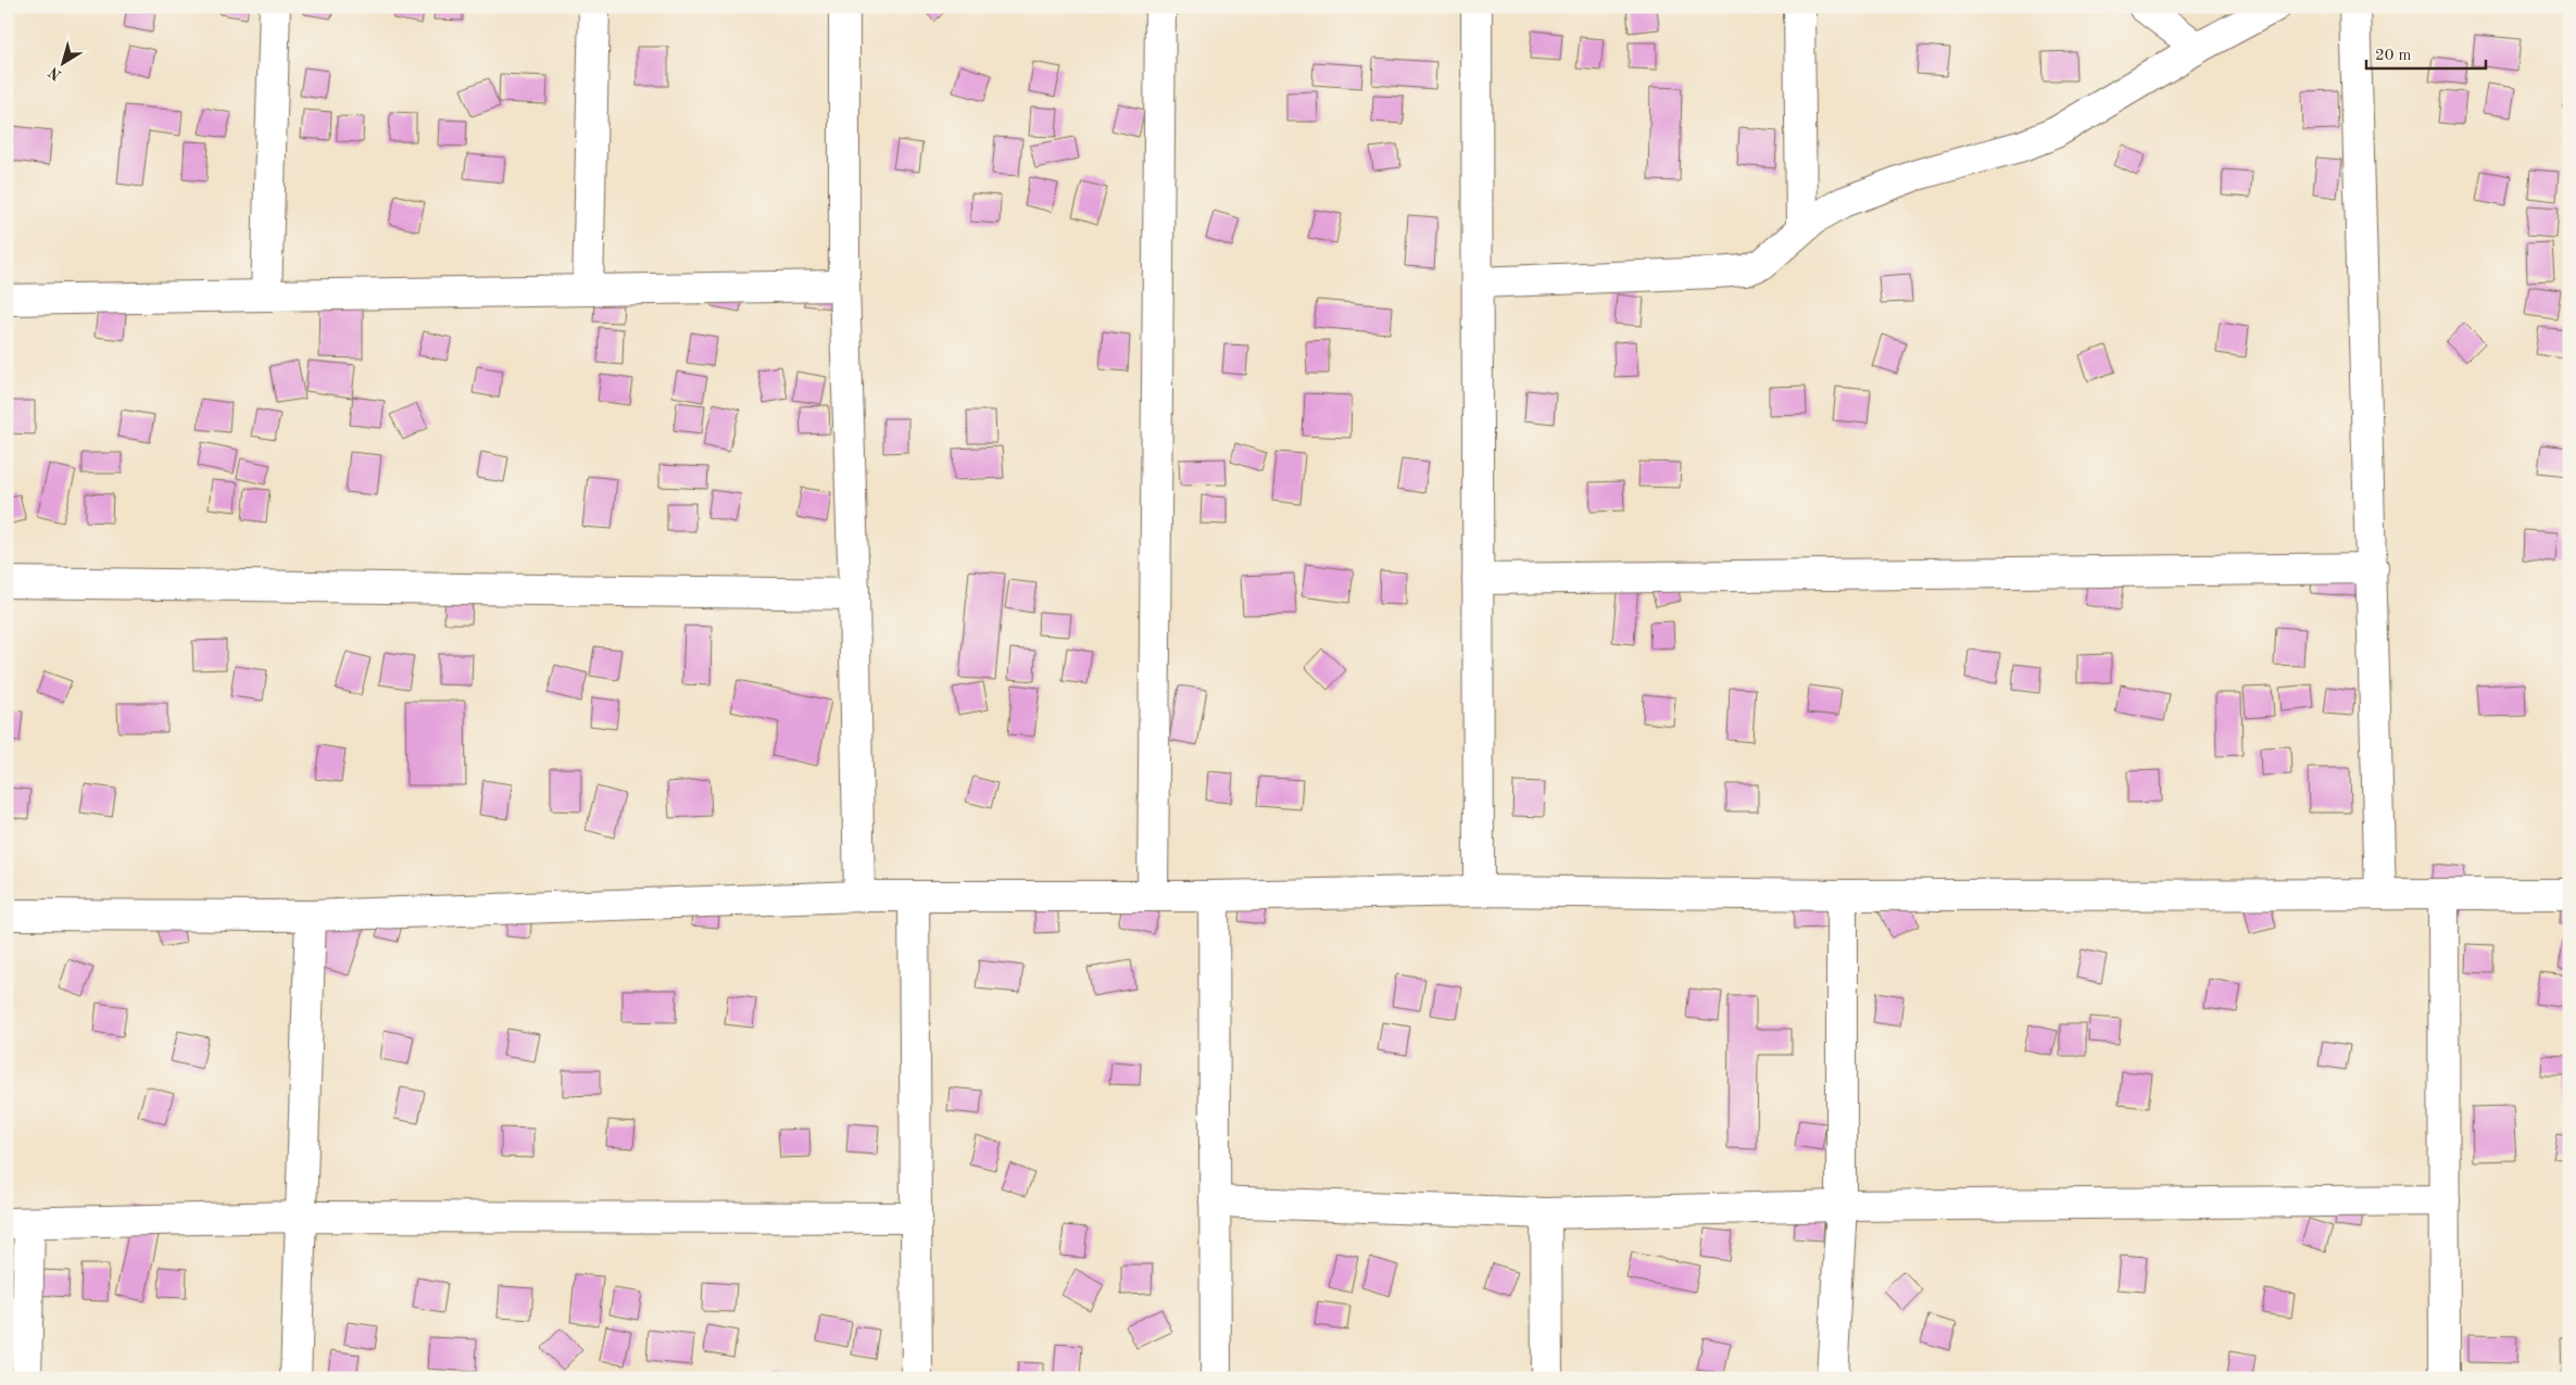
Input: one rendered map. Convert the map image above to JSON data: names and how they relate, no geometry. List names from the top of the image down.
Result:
{
  "scale_bar": "20 m",
  "north": "bottom left"
}
